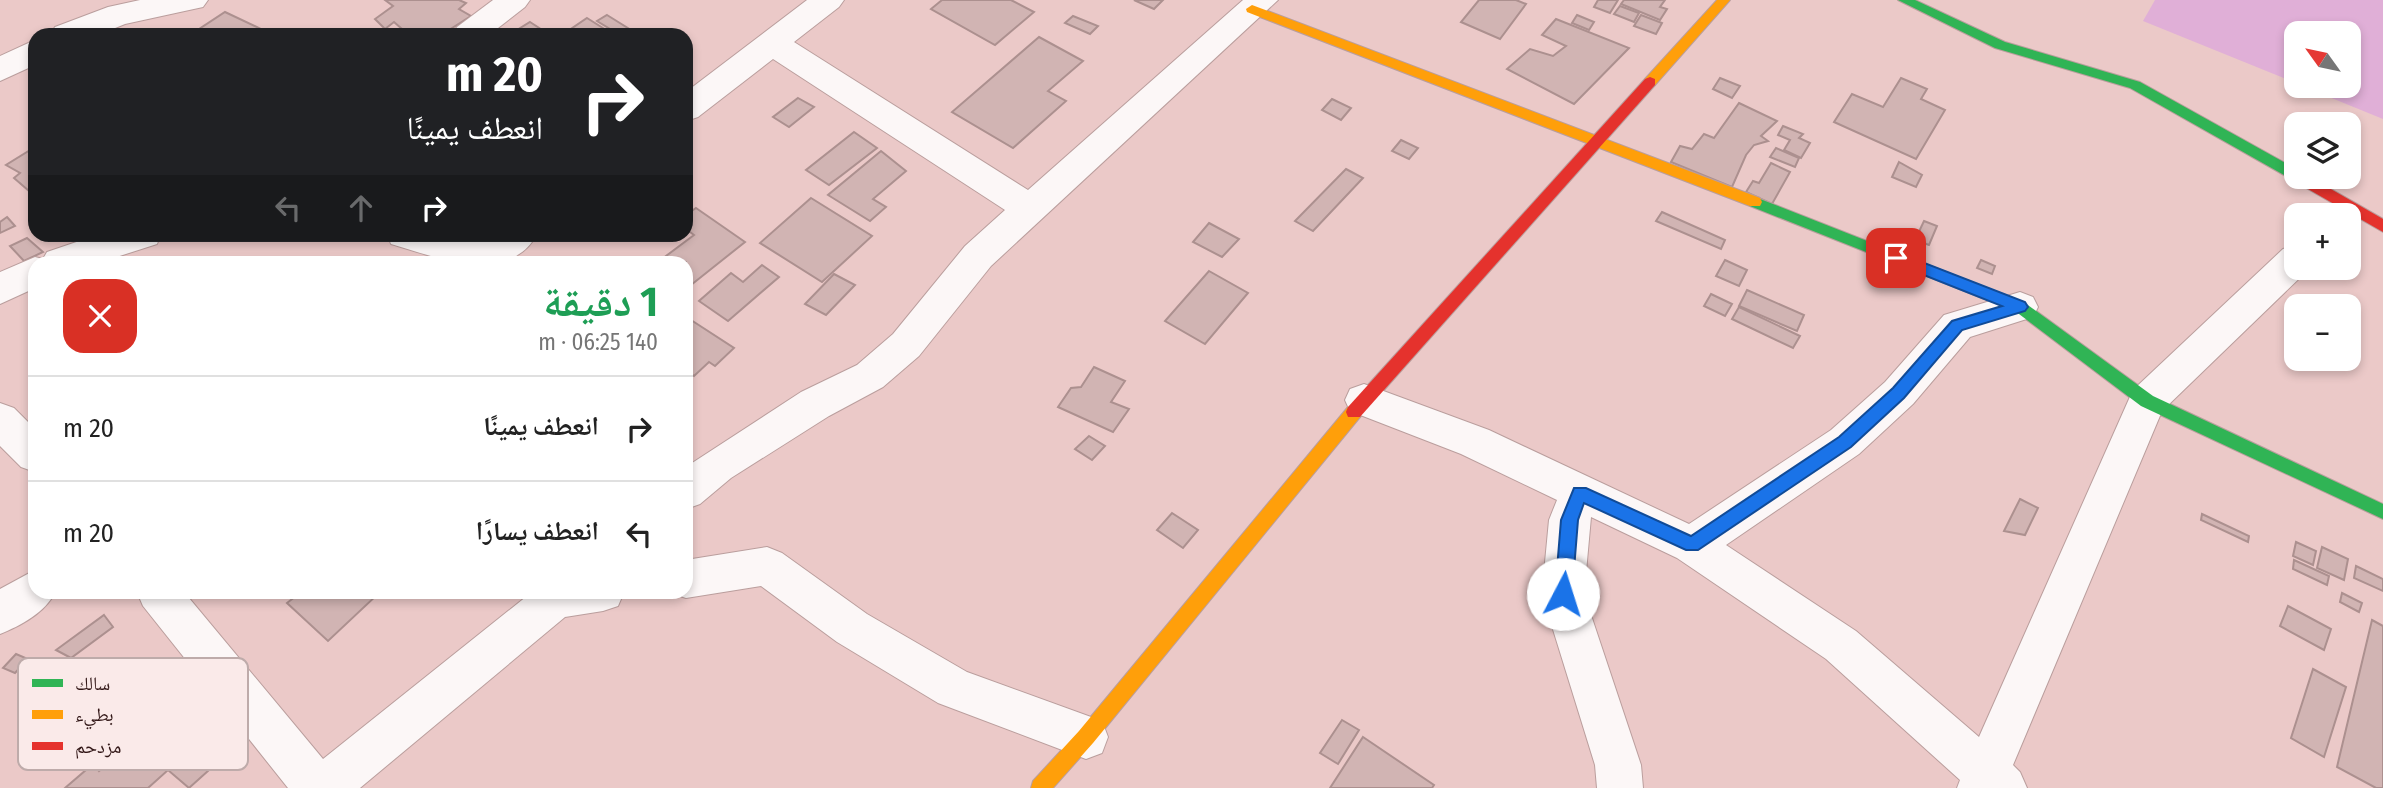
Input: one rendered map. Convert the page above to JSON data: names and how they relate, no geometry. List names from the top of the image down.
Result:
{
  "legend": ["سالك", "بطيء", "مزدحم"],
  "north": "top left",
  "page": {
    "map_buttons": ["+", "−"],
    "turn": ["20 m", "انعطف يمينًا"],
    "heading": ["1 دقيقة", "140 m · 06:25"],
    "list": [
      {
        "name": "انعطف يمينًا",
        "value": "20 m"
      },
      {
        "name": "انعطف يسارًا",
        "value": "20 m"
      }
    ]
  }
}
